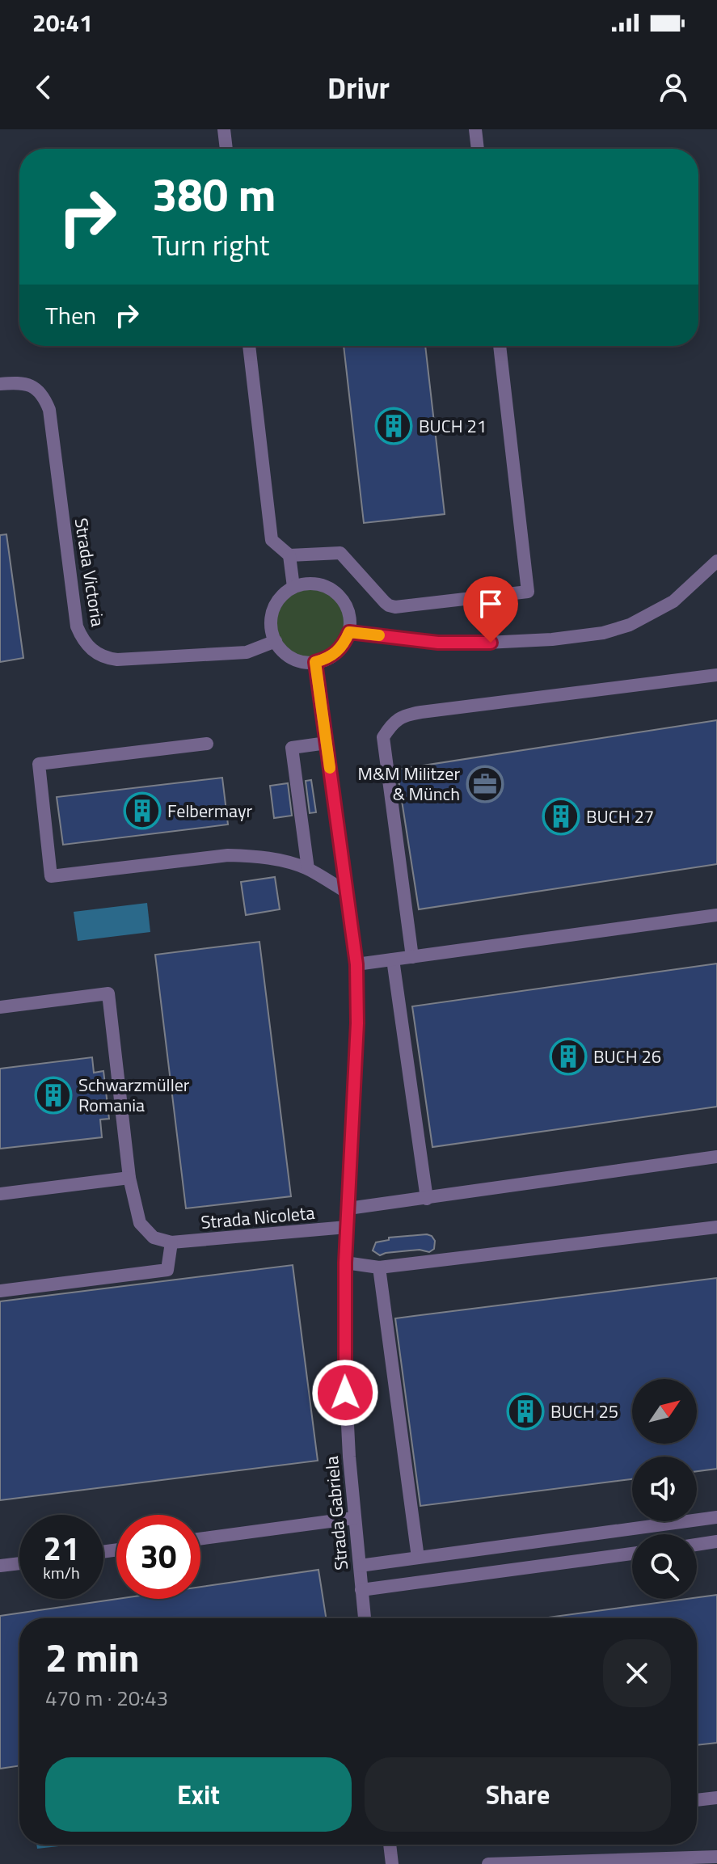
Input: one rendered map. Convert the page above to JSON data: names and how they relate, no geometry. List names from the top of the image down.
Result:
{
  "streets": {
    "street": ["Strada Victoria", "Strada Nicoleta", "Strada Gabriela"]
  },
  "crossings": [
    ["Strada Victoria", "Strada Gabriela"],
    ["Strada Nicoleta", "Strada Gabriela"]
  ],
  "places": {
    "building": [
      "BUCH 21",
      "Felbermayr",
      "BUCH 27",
      "BUCH 26",
      "Schwarzmüller Romania",
      "BUCH 25"
    ],
    "office": ["M&M Militzer & Münch"]
  },
  "north": "top right",
  "page": {
    "status": "20:41",
    "header": "Drivr",
    "turn": ["380 m", "Turn right"],
    "then": "Then",
    "speed": "21 km/h",
    "limit": "30",
    "heading": ["2 min", "470 m · 20:43"],
    "buttons": ["Exit", "Share"]
  }
}
